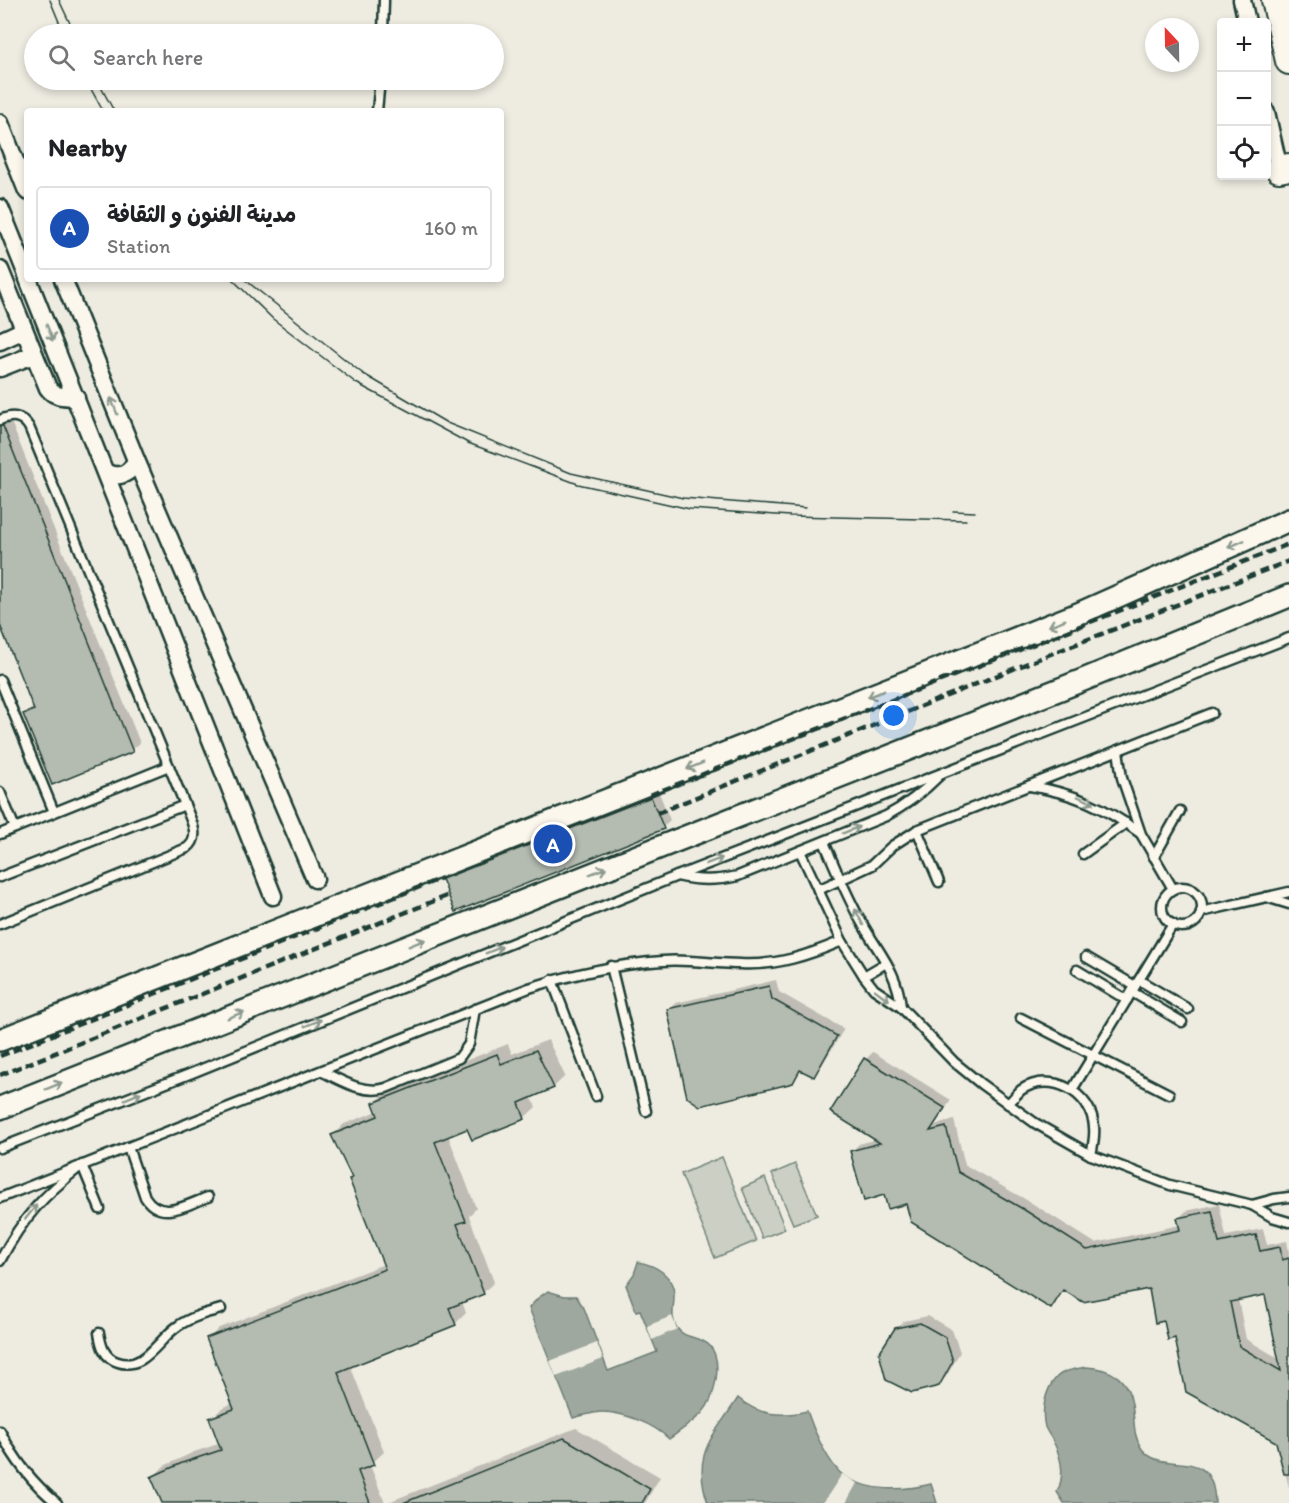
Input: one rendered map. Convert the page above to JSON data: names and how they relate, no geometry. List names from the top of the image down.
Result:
{
  "north": "top",
  "page": {
    "map_buttons": ["+", "−"],
    "search": "Search here",
    "heading": "Nearby",
    "list": [
      {
        "mark": "A",
        "name": "مدينة الفنون و الثقافة",
        "note": "Station",
        "value": "160 m"
      }
    ],
    "pins": "A"
  }
}
